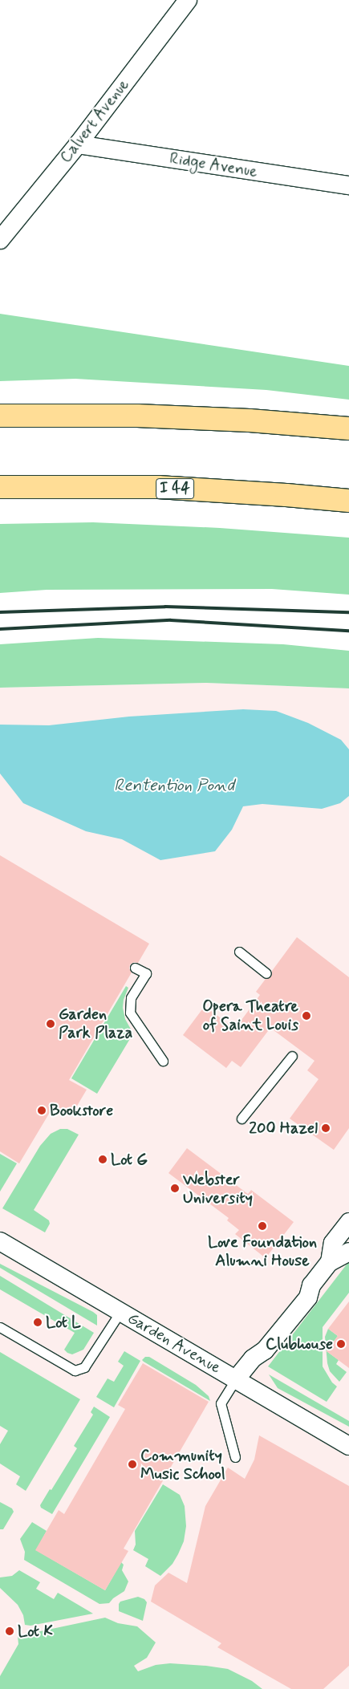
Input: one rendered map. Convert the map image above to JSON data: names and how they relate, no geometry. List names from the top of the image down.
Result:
{
  "streets": {
    "highway": ["I 44"],
    "street": ["Calvert Avenue", "Ridge Avenue", "Garden Avenue"]
  },
  "crossings": [
    ["Calvert Avenue", "Ridge Avenue"]
  ],
  "water": ["Rentention Pond"],
  "places": [
    "Opera Theatre of Saint Louis",
    "Garden Park Plaza",
    "Bookstore",
    "200 Hazel",
    "Lot G",
    "Webster University",
    "Love Foundation Alumni House",
    "Lot L",
    "Clubhouse",
    "Community Music School",
    "Lot K"
  ]
}
